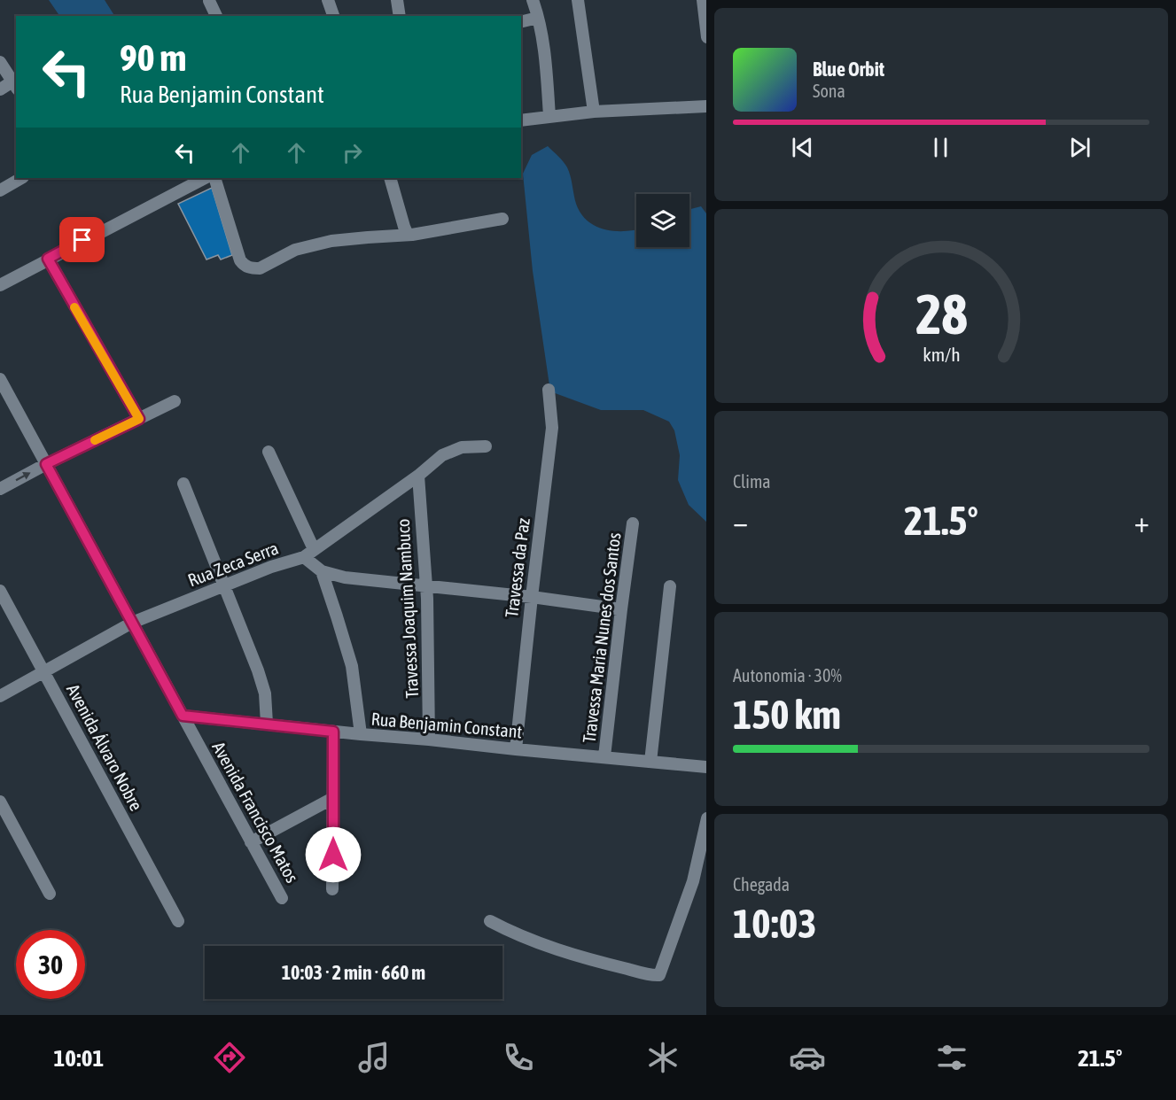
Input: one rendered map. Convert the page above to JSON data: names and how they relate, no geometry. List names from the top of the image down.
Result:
{
  "streets": {
    "street": [
      "Rua Zeca Serra",
      "Travessa da Paz",
      "Travessa Joaquim Nambuco",
      "Travessa Maria Nunes dos Santos",
      "Rua Benjamin Constant",
      "Avenida Álvaro Nobre",
      "Avenida Francisco Matos"
    ]
  },
  "crossings": [
    ["Rua Zeca Serra", "Travessa da Paz"],
    ["Rua Zeca Serra", "Travessa Joaquim Nambuco"],
    ["Rua Zeca Serra", "Travessa Maria Nunes dos Santos"],
    ["Rua Zeca Serra", "Avenida Álvaro Nobre"],
    ["Rua Zeca Serra", "Avenida Francisco Matos"],
    ["Travessa da Paz", "Rua Benjamin Constant"],
    ["Travessa Joaquim Nambuco", "Rua Benjamin Constant"],
    ["Travessa Maria Nunes dos Santos", "Rua Benjamin Constant"],
    ["Rua Benjamin Constant", "Avenida Francisco Matos"]
  ],
  "page": {
    "turn": ["90 m", "Rua Benjamin Constant"],
    "song": ["Blue Orbit", "Sona"],
    "tile": [
      "Clima",
      ["Autonomia · 30%", "150 km"],
      ["Chegada", "10:03"]
    ],
    "heat": ["−", "21.5°", "+"],
    "limit": "30",
    "trip": "10:03 · 2 min · 660 m",
    "tabs": ["10:01", "21.5°"],
    "gauge": ["28", "km/h"]
  }
}
